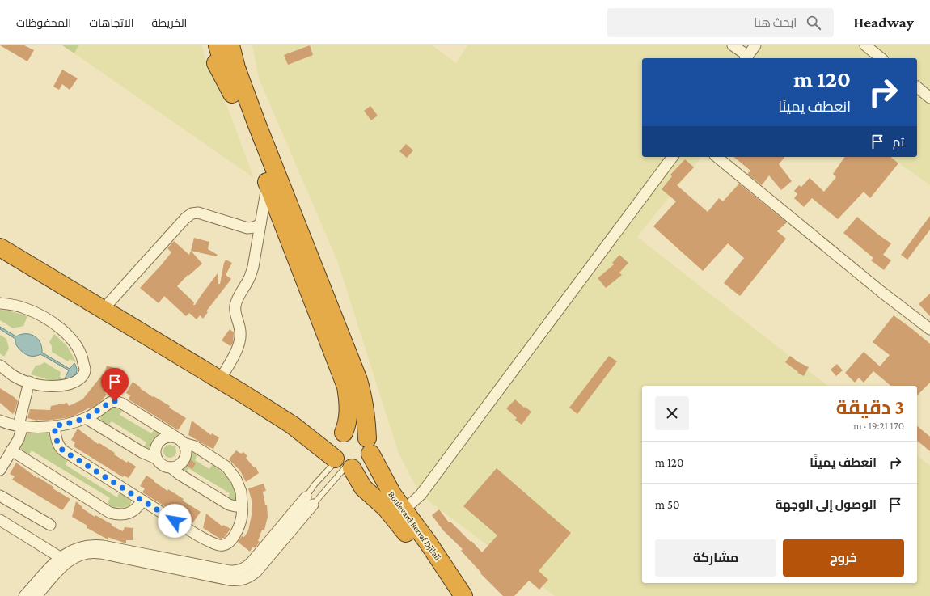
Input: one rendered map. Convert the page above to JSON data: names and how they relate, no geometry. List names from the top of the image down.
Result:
{
  "streets": {
    "highway": ["Boulevard Berraf Djilali"]
  },
  "page": {
    "header": "Headway",
    "search": "ابحث هنا",
    "nav": ["الخريطة", "الاتجاهات", "المحفوظات"],
    "turn": ["120 m", "انعطف يمينًا"],
    "then": "ثم",
    "heading": ["3 دقيقة", "170 m · 19:21"],
    "list": [
      {
        "name": "انعطف يمينًا",
        "value": "120 m"
      },
      {
        "name": "الوصول إلى الوجهة",
        "value": "50 m"
      }
    ],
    "buttons": ["خروج", "مشاركة"]
  }
}
